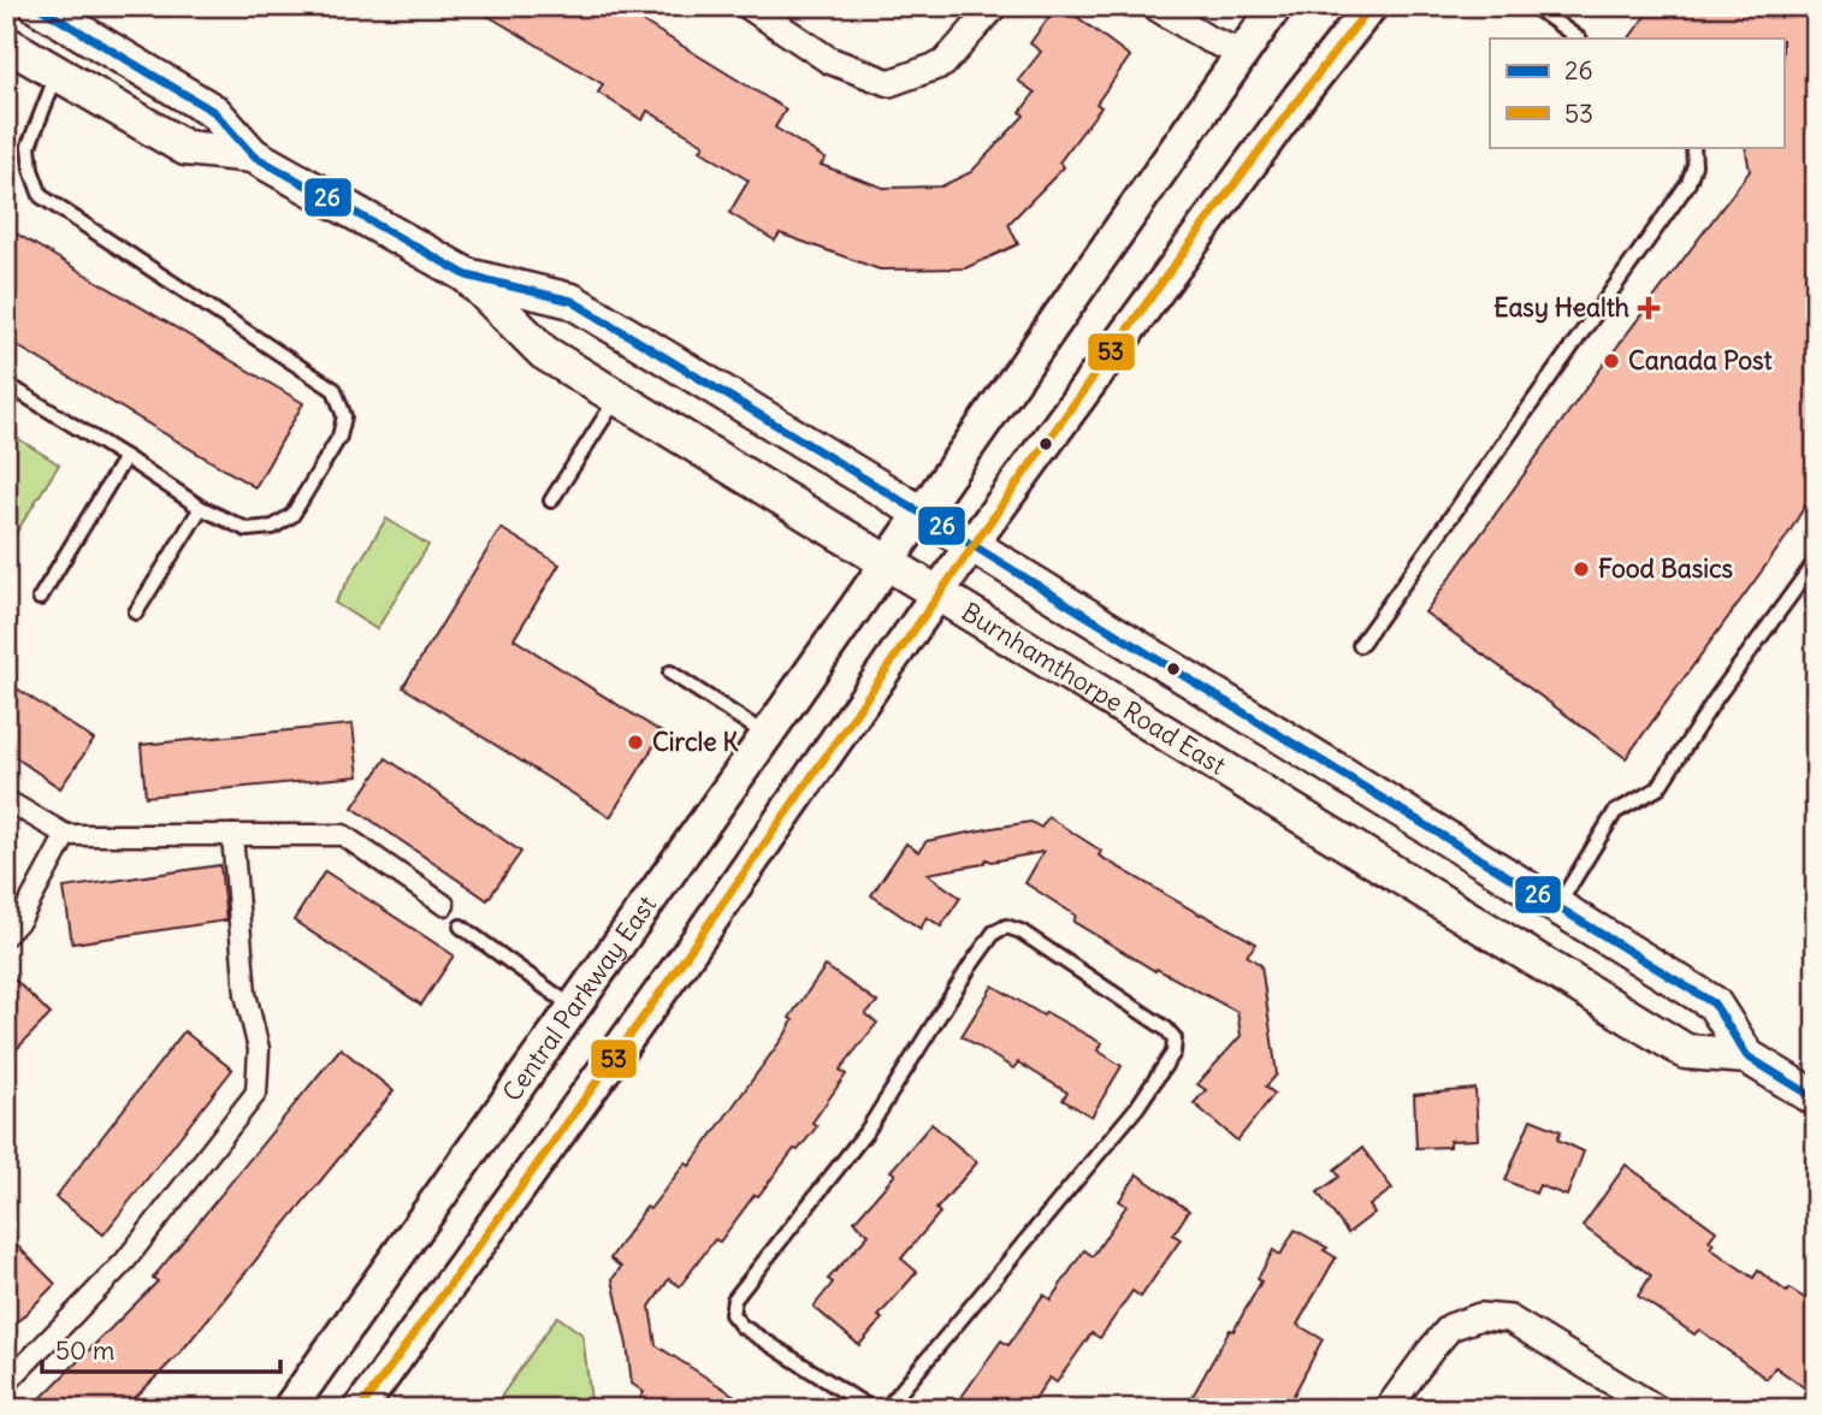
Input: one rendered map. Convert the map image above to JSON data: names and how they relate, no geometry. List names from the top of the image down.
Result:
{
  "streets": {
    "main road": ["Burnhamthorpe Road East"],
    "street": ["Central Parkway East"]
  },
  "crossings": [
    ["Burnhamthorpe Road East", "Central Parkway East"]
  ],
  "places": {
    "health": ["Easy Health"],
    "other": ["Canada Post", "Food Basics", "Circle K"]
  },
  "lines": ["transit line 26", "transit line 53"],
  "legend": ["26", "53"],
  "scale_bar": "50 m"
}
